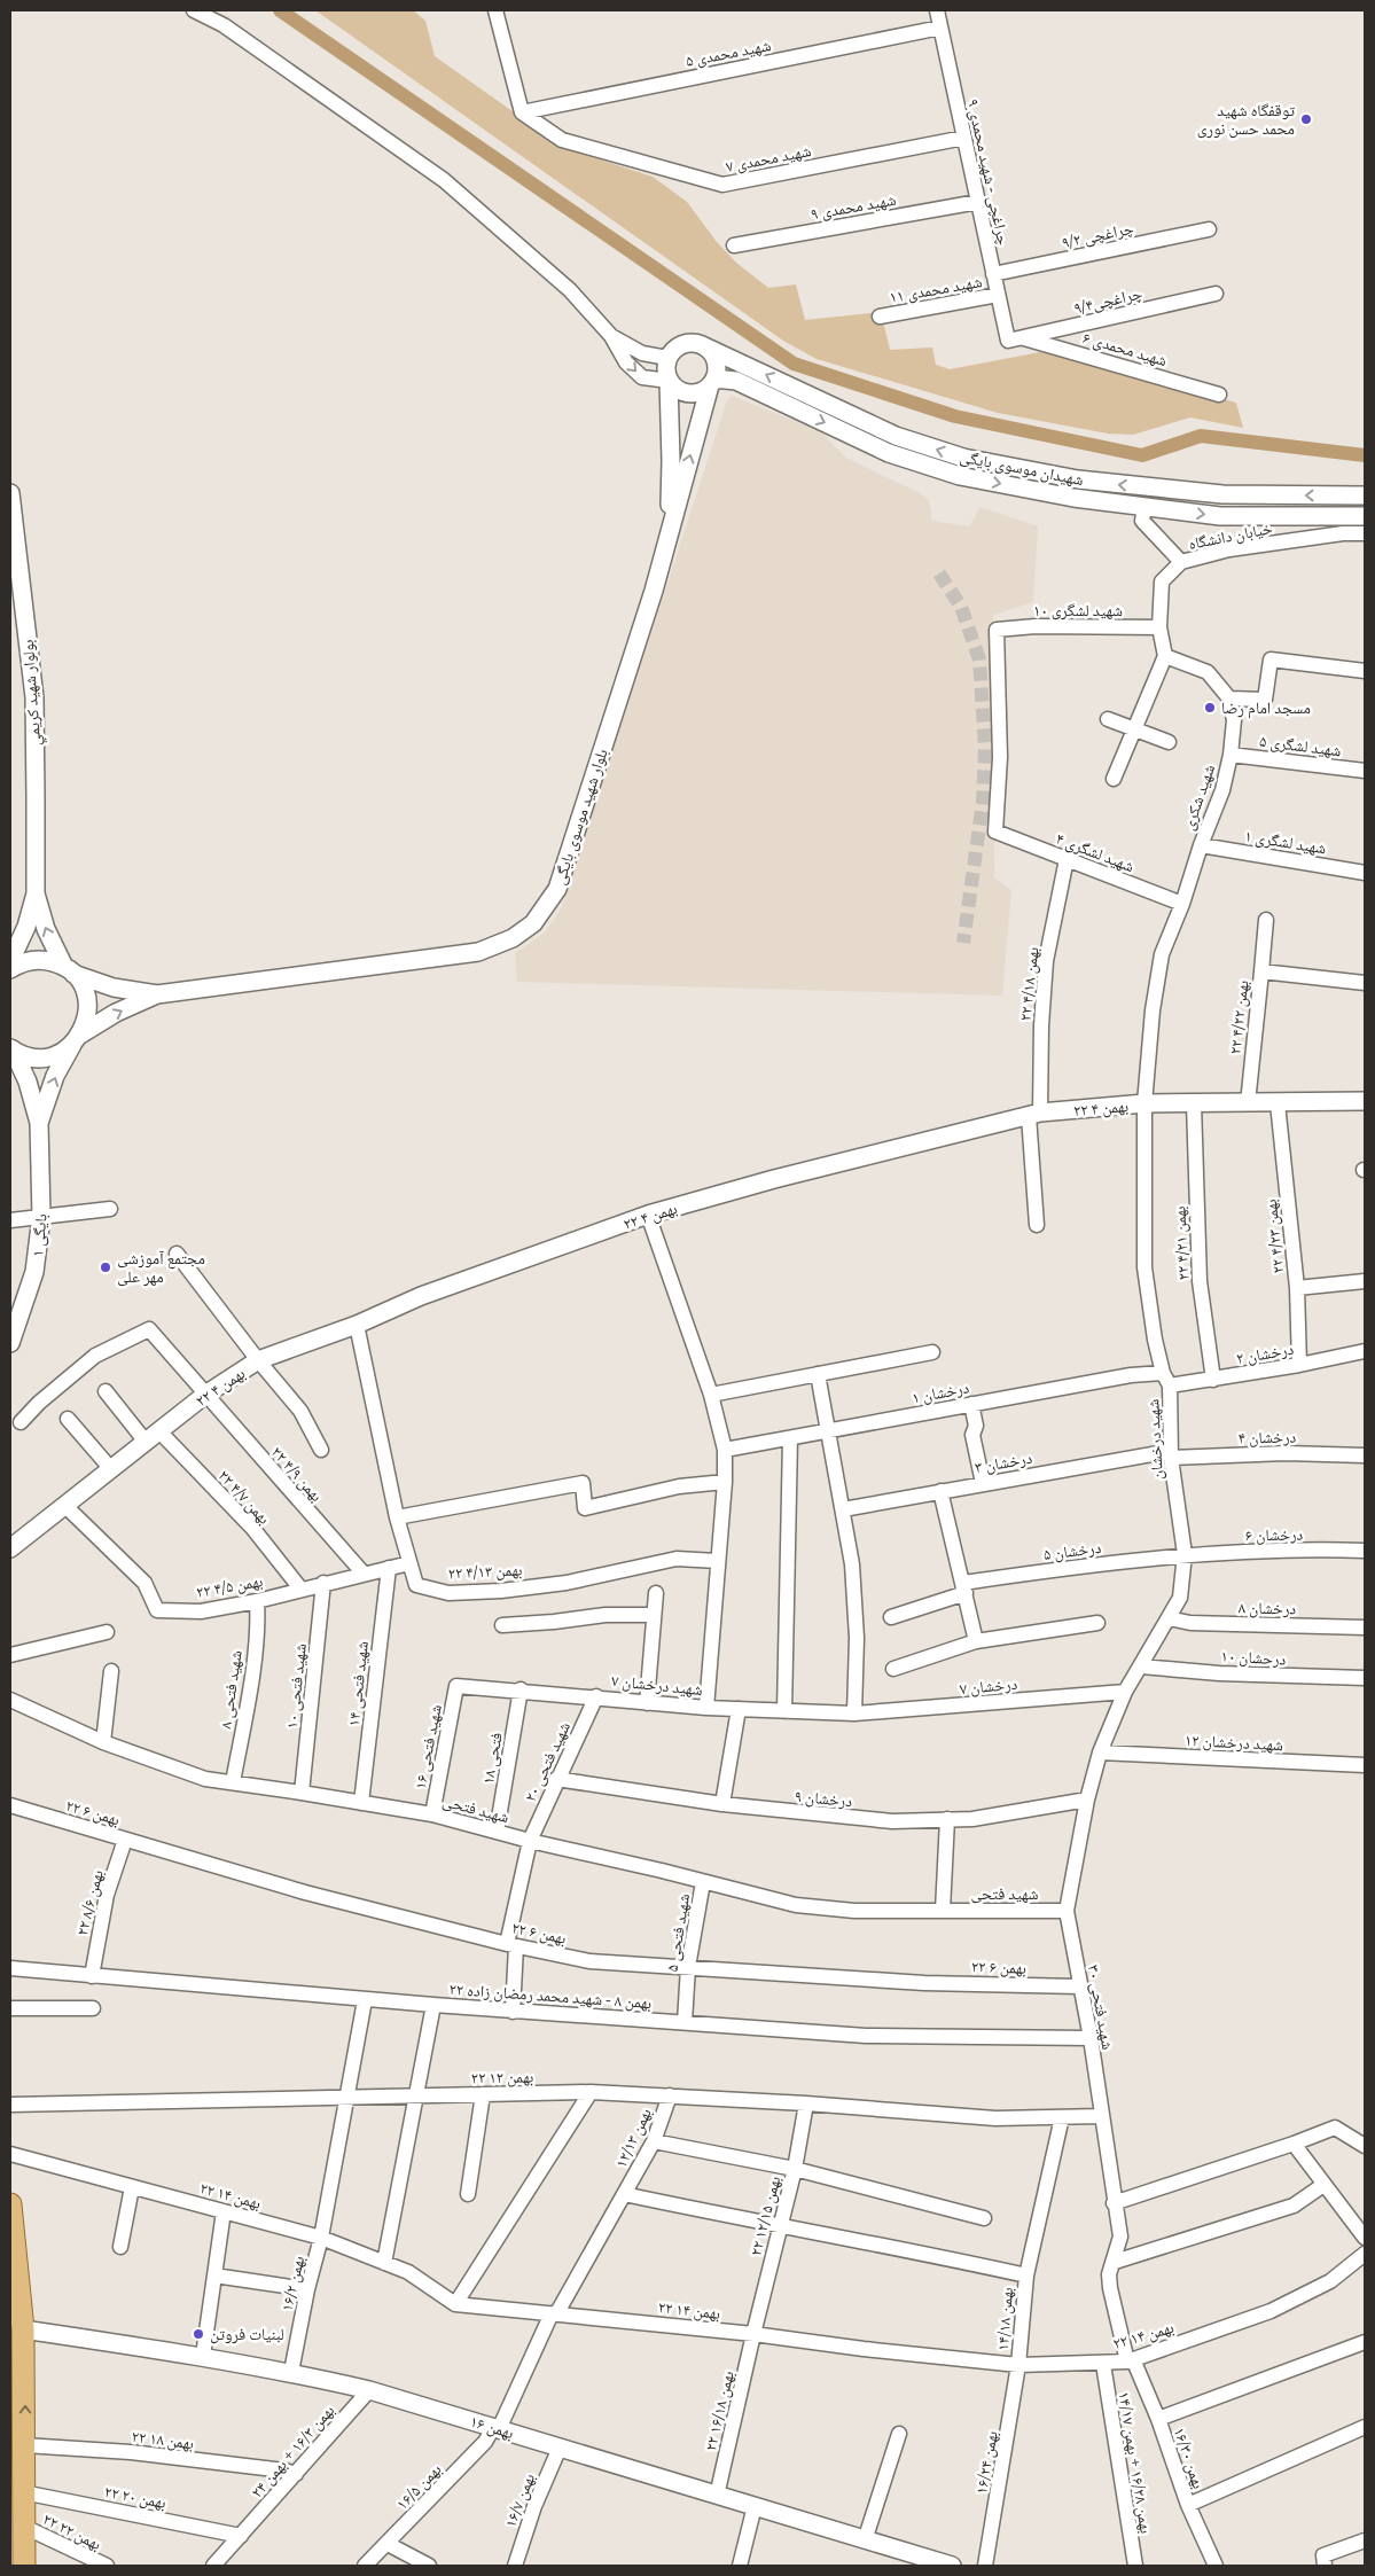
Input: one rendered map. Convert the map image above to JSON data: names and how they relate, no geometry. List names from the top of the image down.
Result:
{
  "streets": {
    "street": [
      "شهید محمدی ۵",
      "شهید محمدی ۷",
      "۹ چراغچی - شهید محمدی",
      "شهید محمدی ۹",
      "۹/۲ چراغچی",
      "شهید محمدی ۱۱",
      "۹/۴چراغچی",
      "شهید محمدی ۶",
      "شهیدان موسوی بایگی",
      "خیابان دانشگاه",
      "شهید لشگری ۱۰",
      "بولوار شهيد كريمي",
      "شهید لشگری ۵",
      "شهید شکری",
      "بلوار شهید موسوی بایگی",
      "شهید لشگری ۱",
      "شهید لشگری ۴",
      "۲۲ بهمن ۴/۱۸",
      "۲۲ بهمن ۴/۲۲",
      "۲۲ بهمن ۴",
      "بایگی ۱",
      "۲۲ بهمن ۴/۲۳",
      "۲۲ بهمن ۴/۲۱",
      "درخشان ۲",
      "درخشان ۱",
      "درخشان ۴",
      "شهید درخشان",
      "درخشان ۳",
      "۲۲ بهمن ۴/۹",
      "۲۲ بهمن ۴/۷",
      "درخشان ۶",
      "درخشان ۵",
      "۲۲ بهمن ۴/۱۳",
      "۲۲ بهمن ۴/۵",
      "درخشان ۸",
      "درحشان ۱۰",
      "شهید فتحی ۱۴",
      "شهید درخشان ۷",
      "شهید فتحی ۱۰",
      "درخشان ۷",
      "شهید فتحی ۸",
      "شهید درخشان ۱۲",
      "شهید فتحی ۱۶",
      "فتحی ۱۸",
      "شهید فتحی ۲۰",
      "درخشان ۹",
      "شهید فتحی",
      "۲۲ بهمن ۶",
      "۲۲ بهمن ۸/۶",
      "شهید فتحی ۵",
      "۲۲ بهمن ۸ - شهید محمد رمضان زاده",
      "شهید فتحی ۳۰",
      "۲۲ بهمن ۱۲",
      "بهمن ۱۲/۱۳",
      "۲۲ بهمن ۱۴",
      "۲۲ بهمن ۱۲/۱۵",
      "بهمن ۱۶/۲",
      "بهمن ۱۴/۱۸",
      "۲۲ بهمن ۱۶/۱۸",
      "بهمن ۱۶",
      "۲۲ بهمن ۱۸",
      "بهمن ۱۶/۳ + بهمن ۲۴",
      "بهمن ۱۶/۳۰",
      "بهمن ۱۶/۲۴",
      "بهمن ۱۶/۲۸ + بهمن ۱۴/۱۷",
      "بهمن ۱۶/۵",
      "۲۲ بهمن ۲۰",
      "بهمن ۱۶/۷",
      "۲۲ بهمن ۲۲"
    ]
  },
  "crossings": [
    ["شهید محمدی ۵", "شهید محمدی ۷"],
    ["شهید محمدی ۵", "۹ چراغچی - شهید محمدی"],
    ["شهید محمدی ۷", "۹ چراغچی - شهید محمدی"],
    ["۹ چراغچی - شهید محمدی", "شهید محمدی ۹"],
    ["۹ چراغچی - شهید محمدی", "۹/۲ چراغچی"],
    ["۹ چراغچی - شهید محمدی", "شهید محمدی ۱۱"],
    ["۹ چراغچی - شهید محمدی", "۹/۴چراغچی"],
    ["۹ چراغچی - شهید محمدی", "شهید محمدی ۶"],
    ["۹/۴چراغچی", "شهید محمدی ۶"],
    ["شهیدان موسوی بایگی", "بلوار شهید موسوی بایگی"],
    ["خیابان دانشگاه", "شهید لشگری ۱۰"],
    ["شهید لشگری ۱۰", "شهید لشگری ۴"],
    ["بولوار شهيد كريمي", "بلوار شهید موسوی بایگی"],
    ["شهید لشگری ۵", "شهید شکری"],
    ["شهید شکری", "شهید لشگری ۱"],
    ["شهید شکری", "شهید لشگری ۴"],
    ["شهید شکری", "۲۲ بهمن ۴"],
    ["شهید شکری", "شهید درخشان"],
    ["شهید لشگری ۴", "۲۲ بهمن ۴/۱۸"],
    ["۲۲ بهمن ۴/۱۸", "۲۲ بهمن ۴"],
    ["۲۲ بهمن ۴/۲۲", "۲۲ بهمن ۴"],
    ["۲۲ بهمن ۴", "۲۲ بهمن ۴/۲۳"],
    ["۲۲ بهمن ۴", "۲۲ بهمن ۴/۲۱"],
    ["۲۲ بهمن ۴", "شهید درخشان"],
    ["۲۲ بهمن ۴", "۲۲ بهمن ۴/۹"],
    ["۲۲ بهمن ۴", "۲۲ بهمن ۴/۷"],
    ["۲۲ بهمن ۴", "۲۲ بهمن ۴/۱۳"],
    ["۲۲ بهمن ۴", "۲۲ بهمن ۴/۵"],
    ["۲۲ بهمن ۴/۲۳", "درخشان ۲"],
    ["۲۲ بهمن ۴/۲۱", "درخشان ۲"],
    ["درخشان ۲", "درخشان ۱"],
    ["درخشان ۲", "شهید درخشان"],
    ["درخشان ۱", "شهید درخشان"],
    ["درخشان ۴", "شهید درخشان"],
    ["درخشان ۴", "درخشان ۳"],
    ["شهید درخشان", "درخشان ۳"],
    ["شهید درخشان", "درخشان ۶"],
    ["شهید درخشان", "درخشان ۵"],
    ["شهید درخشان", "درخشان ۸"],
    ["شهید درخشان", "درحشان ۱۰"],
    ["شهید درخشان", "درخشان ۷"],
    ["شهید درخشان", "شهید درخشان ۱۲"],
    ["شهید درخشان", "شهید فتحی ۳۰"],
    ["۲۲ بهمن ۴/۹", "۲۲ بهمن ۴/۵"],
    ["۲۲ بهمن ۴/۷", "۲۲ بهمن ۴/۵"],
    ["درخشان ۶", "درخشان ۵"],
    ["۲۲ بهمن ۴/۱۳", "۲۲ بهمن ۴/۵"],
    ["۲۲ بهمن ۴/۵", "شهید فتحی ۱۴"],
    ["۲۲ بهمن ۴/۵", "شهید فتحی ۱۰"],
    ["۲۲ بهمن ۴/۵", "شهید فتحی ۸"],
    ["شهید فتحی ۱۴", "شهید فتحی"],
    ["شهید درخشان ۷", "درخشان ۷"],
    ["شهید درخشان ۷", "شهید فتحی ۱۶"],
    ["شهید درخشان ۷", "فتحی ۱۸"],
    ["شهید درخشان ۷", "شهید فتحی ۲۰"],
    ["شهید فتحی ۱۰", "شهید فتحی"],
    ["شهید فتحی ۸", "شهید فتحی"],
    ["شهید درخشان ۱۲", "شهید فتحی ۳۰"],
    ["شهید فتحی ۱۶", "شهید فتحی"],
    ["فتحی ۱۸", "شهید فتحی"],
    ["شهید فتحی ۲۰", "درخشان ۹"],
    ["شهید فتحی ۲۰", "شهید فتحی"],
    ["شهید فتحی ۲۰", "۲۲ بهمن ۶"],
    ["شهید فتحی ۲۰", "۲۲ بهمن ۸ - شهید محمد رمضان زاده"],
    ["درخشان ۹", "شهید فتحی ۳۰"],
    ["شهید فتحی", "شهید فتحی ۵"],
    ["شهید فتحی", "شهید فتحی ۳۰"],
    ["۲۲ بهمن ۶", "۲۲ بهمن ۸/۶"],
    ["۲۲ بهمن ۶", "شهید فتحی ۵"],
    ["۲۲ بهمن ۶", "شهید فتحی ۳۰"],
    ["۲۲ بهمن ۸/۶", "۲۲ بهمن ۸ - شهید محمد رمضان زاده"],
    ["شهید فتحی ۵", "۲۲ بهمن ۸ - شهید محمد رمضان زاده"],
    ["۲۲ بهمن ۸ - شهید محمد رمضان زاده", "شهید فتحی ۳۰"],
    ["۲۲ بهمن ۸ - شهید محمد رمضان زاده", "بهمن ۱۶/۲"],
    ["شهید فتحی ۳۰", "بهمن ۱۶/۳۰"],
    ["۲۲ بهمن ۱۲", "بهمن ۱۲/۱۳"],
    ["۲۲ بهمن ۱۲", "۲۲ بهمن ۱۲/۱۵"],
    ["۲۲ بهمن ۱۲", "بهمن ۱۶/۲"],
    ["۲۲ بهمن ۱۲", "بهمن ۱۴/۱۸"],
    ["بهمن ۱۲/۱۳", "۲۲ بهمن ۱۴"],
    ["بهمن ۱۲/۱۳", "بهمن ۱۶/۵"],
    ["۲۲ بهمن ۱۴", "۲۲ بهمن ۱۲/۱۵"],
    ["۲۲ بهمن ۱۴", "بهمن ۱۶/۲"],
    ["۲۲ بهمن ۱۴", "بهمن ۱۴/۱۸"],
    ["۲۲ بهمن ۱۴", "۲۲ بهمن ۱۶/۱۸"],
    ["۲۲ بهمن ۱۴", "بهمن ۱۶/۳۰"],
    ["۲۲ بهمن ۱۴", "بهمن ۱۶/۲۴"],
    ["۲۲ بهمن ۱۴", "بهمن ۱۶/۲۸ + بهمن ۱۴/۱۷"],
    ["۲۲ بهمن ۱۴", "بهمن ۱۶/۵"],
    ["۲۲ بهمن ۱۲/۱۵", "۲۲ بهمن ۱۶/۱۸"],
    ["بهمن ۱۶/۲", "بهمن ۱۶"],
    ["بهمن ۱۴/۱۸", "بهمن ۱۶/۲۴"],
    ["۲۲ بهمن ۱۶/۱۸", "بهمن ۱۶"],
    ["بهمن ۱۶", "بهمن ۱۶/۳ + بهمن ۲۴"],
    ["بهمن ۱۶", "بهمن ۱۶/۵"],
    ["بهمن ۱۶", "بهمن ۱۶/۷"],
    ["۲۲ بهمن ۱۸", "بهمن ۱۶/۳ + بهمن ۲۴"],
    ["بهمن ۱۶/۳ + بهمن ۲۴", "۲۲ بهمن ۲۰"]
  ],
  "places": [
    "توقفگاه شهید محمد حسن نوری",
    "مسجد امام رضا",
    "مجتمع آموزشی مهر علی",
    "لبنیات فروتن"
  ]
}
